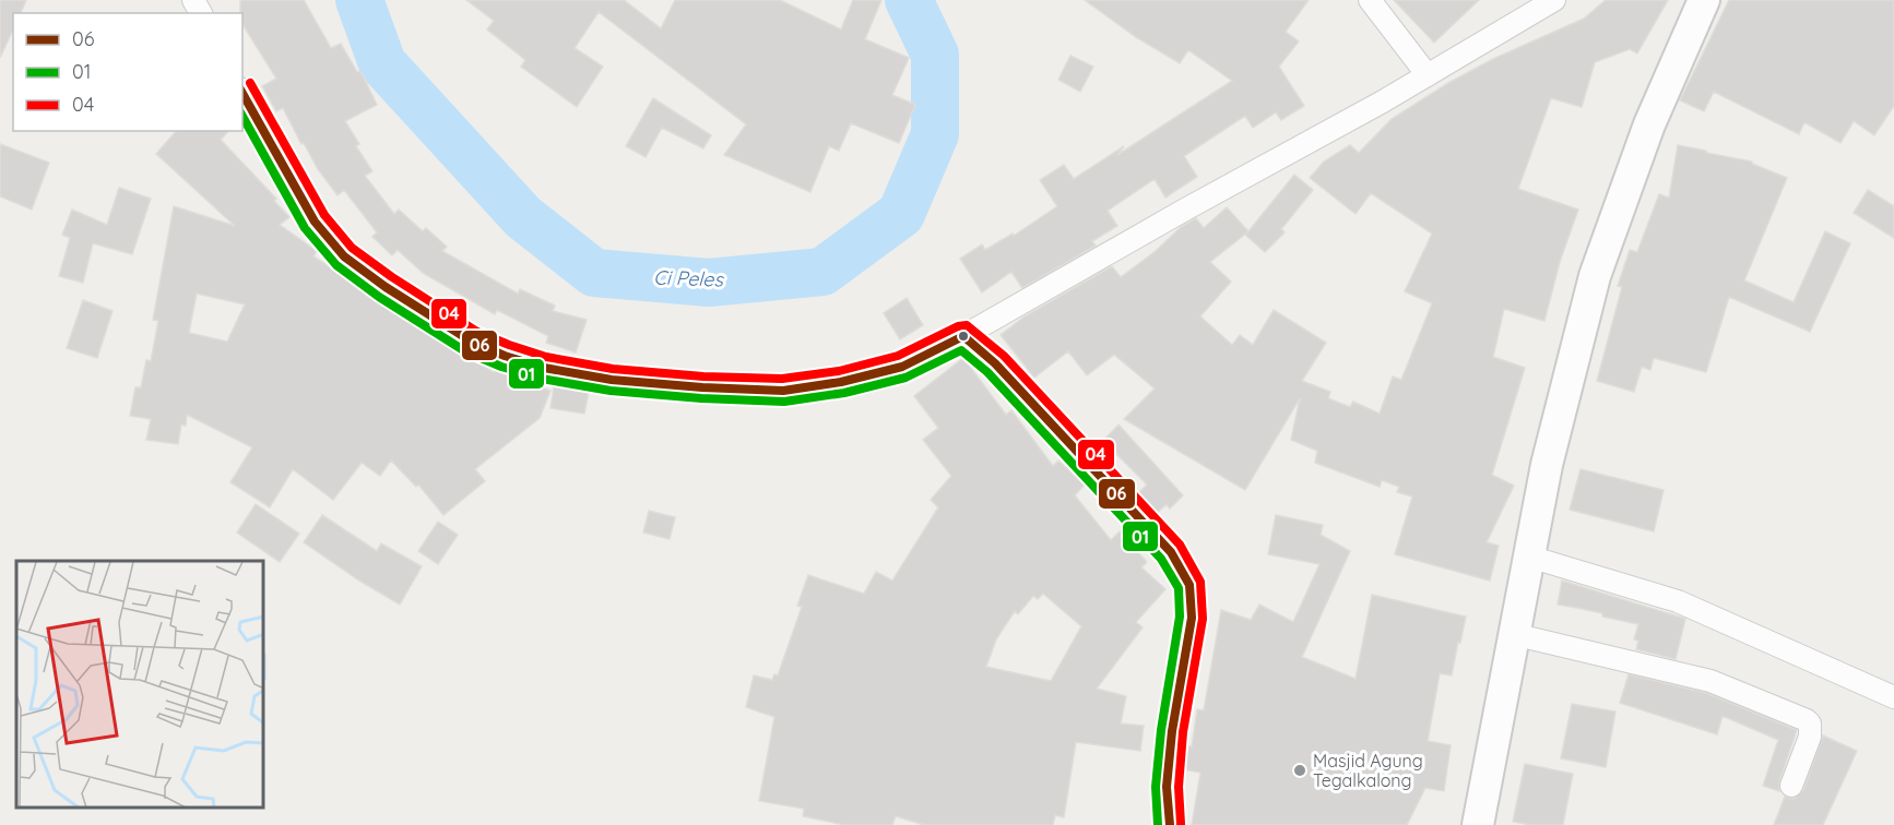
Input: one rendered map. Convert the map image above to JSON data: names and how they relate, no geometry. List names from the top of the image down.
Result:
{
  "water": ["Ci Peles"],
  "places": ["Masjid Agung Tegalkalong"],
  "lines": ["transit line 04", "transit line 06", "transit line 01"],
  "legend": ["06", "01", "04"]
}
